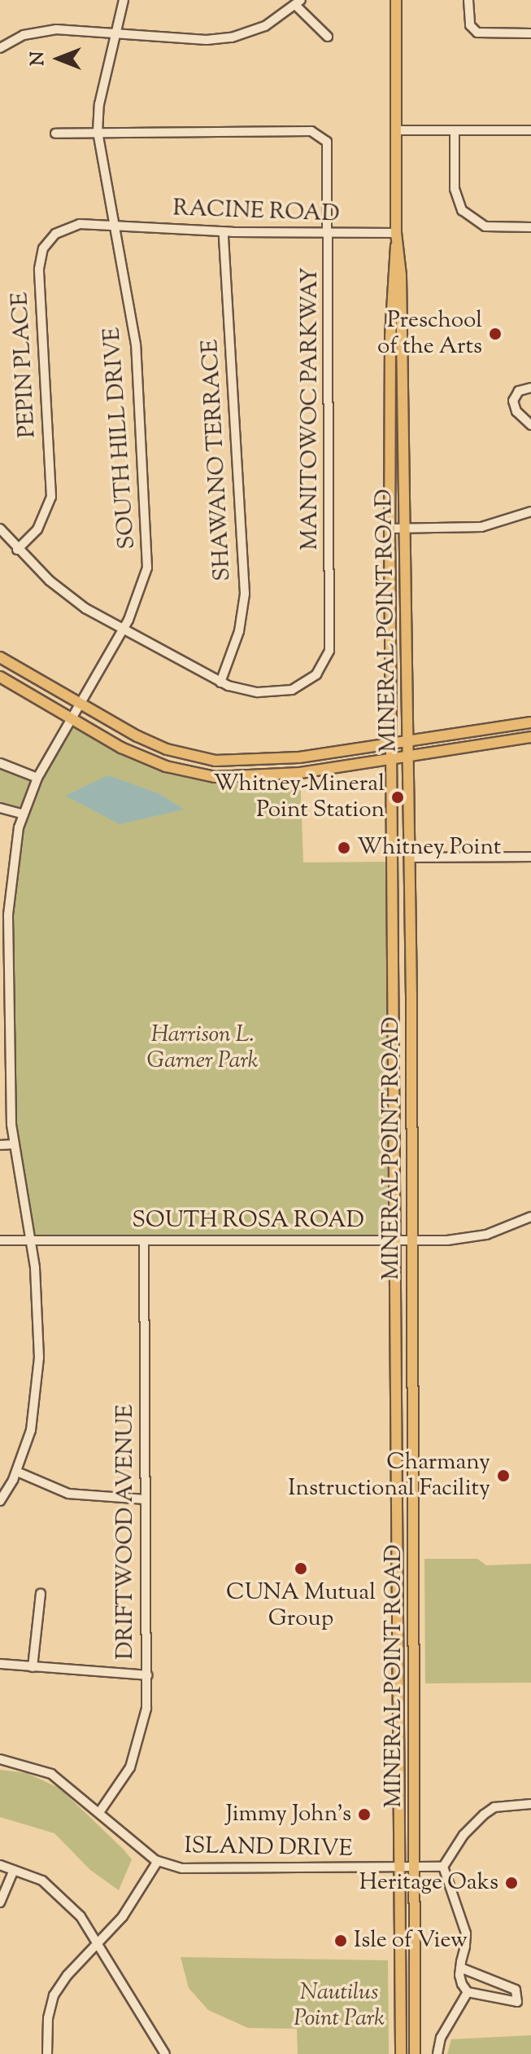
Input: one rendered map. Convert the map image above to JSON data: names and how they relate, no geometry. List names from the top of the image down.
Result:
{
  "streets": {
    "main road": ["MINERAL POINT ROAD"],
    "street": [
      "RACINE ROAD",
      "PEPIN PLACE",
      "MANITOWOC PARKWAY",
      "SOUTH HILL DRIVE",
      "SHAWANO TERRACE",
      "SOUTH ROSA ROAD",
      "DRIFTWOOD AVENUE",
      "ISLAND DRIVE"
    ]
  },
  "crossings": [
    ["RACINE ROAD", "PEPIN PLACE"],
    ["RACINE ROAD", "MANITOWOC PARKWAY"],
    ["RACINE ROAD", "SOUTH HILL DRIVE"],
    ["RACINE ROAD", "SHAWANO TERRACE"],
    ["RACINE ROAD", "MINERAL POINT ROAD"],
    ["PEPIN PLACE", "SOUTH HILL DRIVE"],
    ["MANITOWOC PARKWAY", "SOUTH HILL DRIVE"],
    ["MANITOWOC PARKWAY", "SHAWANO TERRACE"],
    ["SOUTH HILL DRIVE", "SOUTH ROSA ROAD"],
    ["MINERAL POINT ROAD", "SOUTH ROSA ROAD"],
    ["MINERAL POINT ROAD", "ISLAND DRIVE"],
    ["SOUTH ROSA ROAD", "DRIFTWOOD AVENUE"],
    ["DRIFTWOOD AVENUE", "ISLAND DRIVE"]
  ],
  "parks": ["Harrison L. Garner Park", "Nautilus Point Park"],
  "places": [
    "Preschool of the Arts",
    "Whitney-Mineral Point Station",
    "Whitney Point",
    "Charmany Instructional Facility",
    "CUNA Mutual Group",
    "Jimmy John's",
    "Heritage Oaks",
    "Isle of View"
  ],
  "north": "left"
}
